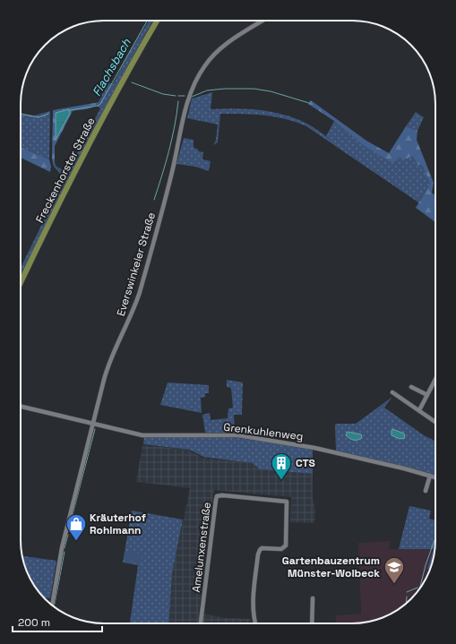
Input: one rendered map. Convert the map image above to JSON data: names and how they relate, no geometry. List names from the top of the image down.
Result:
{
  "streets": {
    "main road": ["Freckenhorster Straße"],
    "street": ["Everswinkeler Straße", "Grenkuhlenweg", "Amelunxenstraße"]
  },
  "crossings": [
    ["Everswinkeler Straße", "Grenkuhlenweg"]
  ],
  "water": ["Flachsbach"],
  "places": {
    "building": ["CTS"],
    "shop": ["Kräuterhof Rohlmann"],
    "school or university": ["Gartenbauzentrum Münster-Wolbeck"]
  },
  "scale_bar": "200 m"
}
